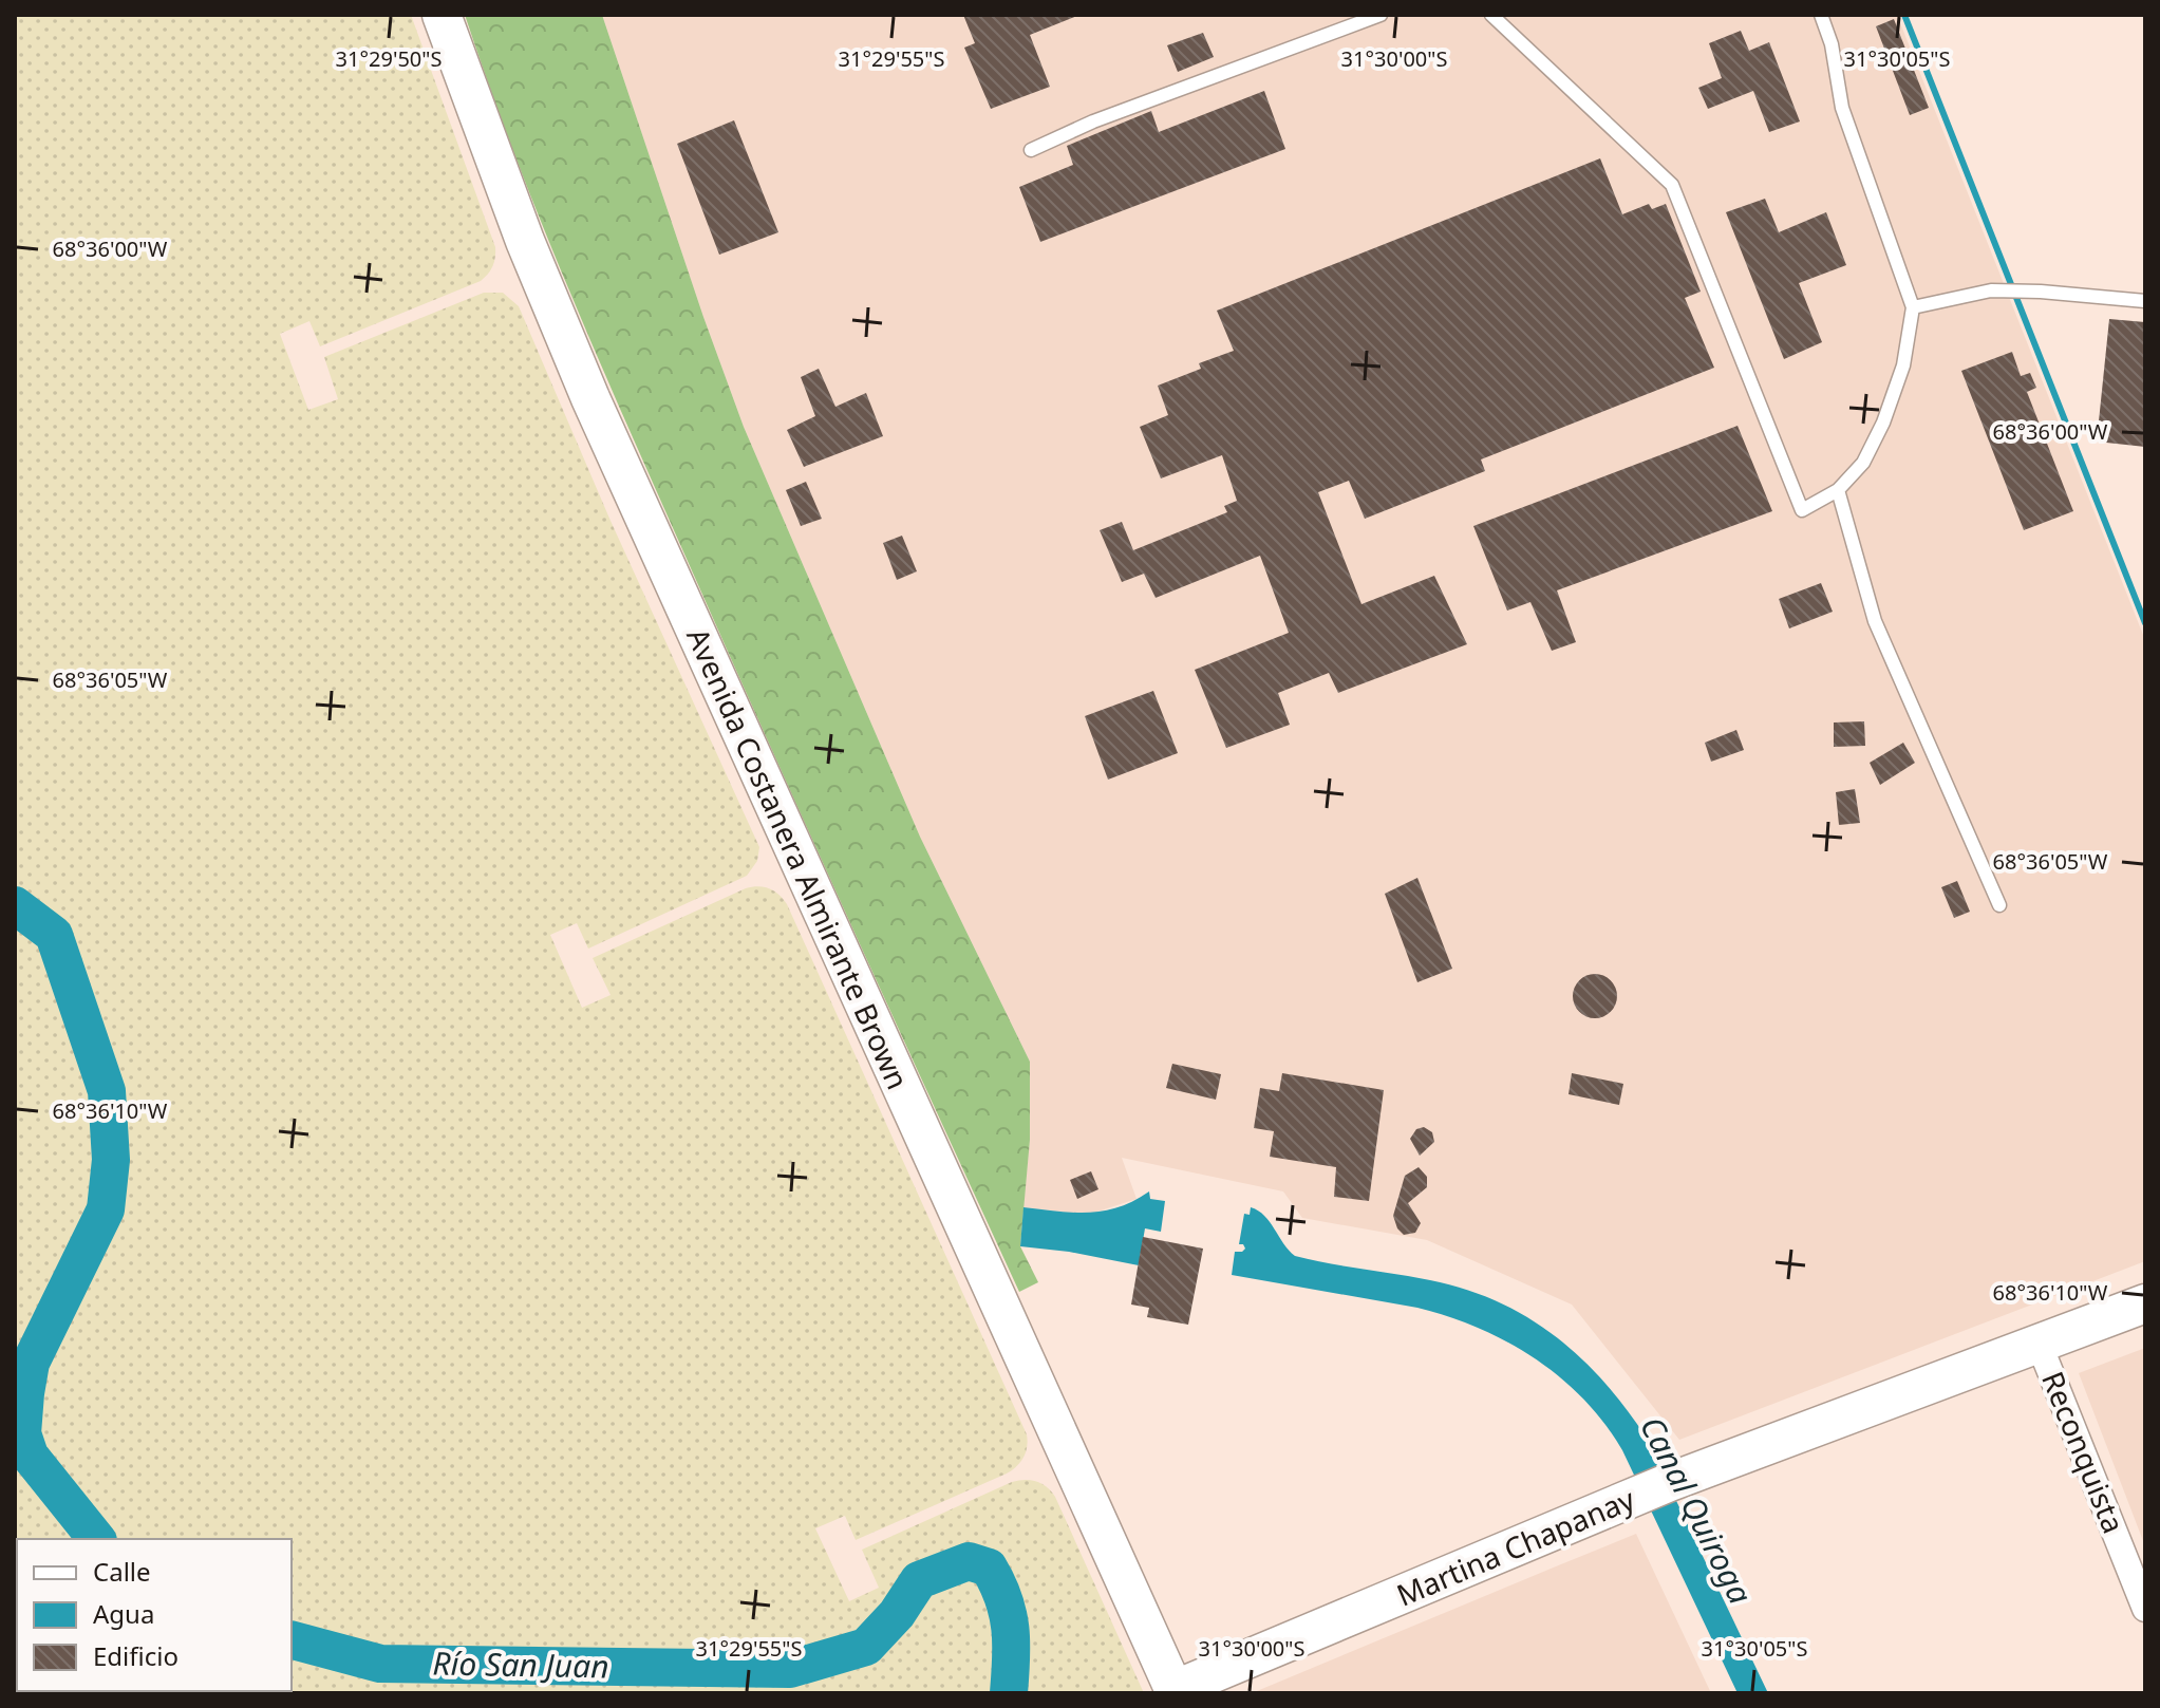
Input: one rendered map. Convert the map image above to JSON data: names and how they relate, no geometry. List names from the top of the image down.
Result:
{
  "streets": {
    "main road": ["Avenida Costanera Almirante Brown", "Martina Chapanay"],
    "street": ["Reconquista"]
  },
  "crossings": [
    ["Avenida Costanera Almirante Brown", "Martina Chapanay"],
    ["Reconquista", "Martina Chapanay"]
  ],
  "water": ["Canal Quiroga", "Río San Juan"],
  "legend": ["Calle", "Agua", "Edificio"],
  "coordinates": [
    "31°29'50\"S",
    "31°29'55\"S",
    "31°30'00\"S",
    "31°30'05\"S",
    "68°36'00\"W",
    "68°36'05\"W",
    "68°36'10\"W"
  ]
}
